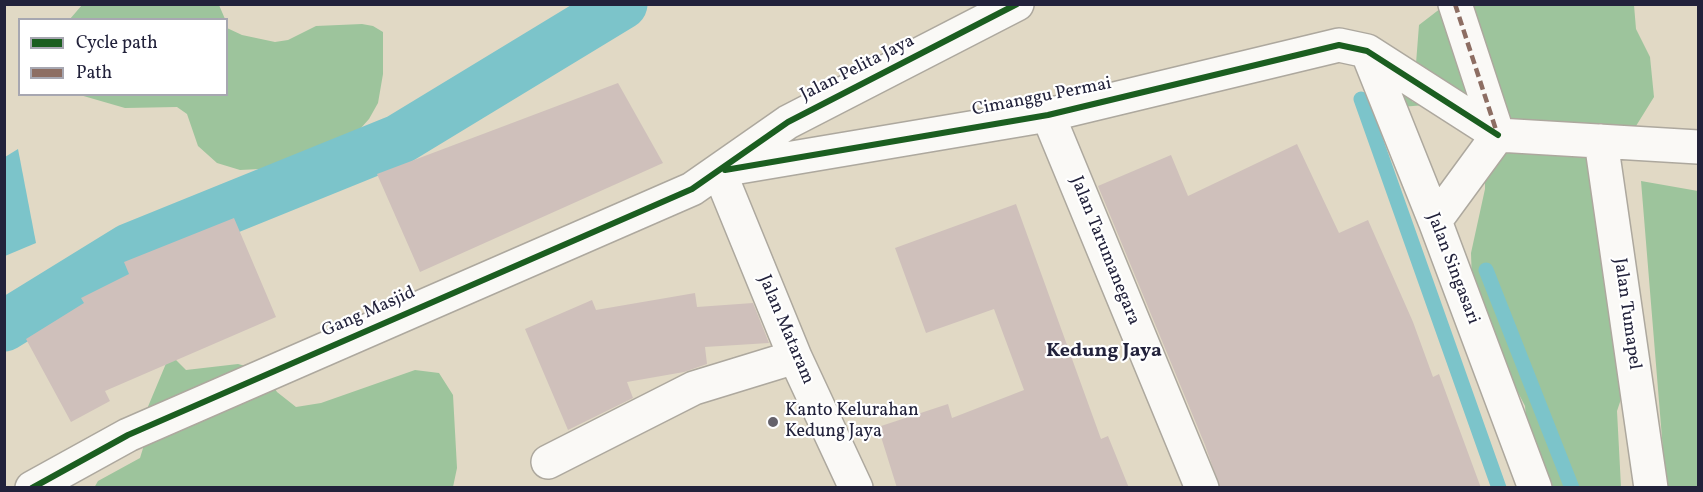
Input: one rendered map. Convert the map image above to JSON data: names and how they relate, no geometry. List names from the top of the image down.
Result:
{
  "streets": {
    "street": [
      "Jalan Pelita Jaya",
      "Cimanggu Permai",
      "Jalan Tarumanegara",
      "Jalan Singasari",
      "Gang Masjid",
      "Jalan Tumapel",
      "Jalan Mataram"
    ]
  },
  "crossings": [
    ["Jalan Pelita Jaya", "Cimanggu Permai"],
    ["Jalan Pelita Jaya", "Gang Masjid"],
    ["Jalan Pelita Jaya", "Jalan Mataram"],
    ["Cimanggu Permai", "Jalan Tarumanegara"],
    ["Cimanggu Permai", "Jalan Singasari"],
    ["Cimanggu Permai", "Gang Masjid"],
    ["Cimanggu Permai", "Jalan Mataram"],
    ["Gang Masjid", "Jalan Mataram"]
  ],
  "districts": ["Kedung Jaya"],
  "places": ["Kanto Kelurahan Kedung Jaya"],
  "legend": ["Cycle path", "Path"]
}
